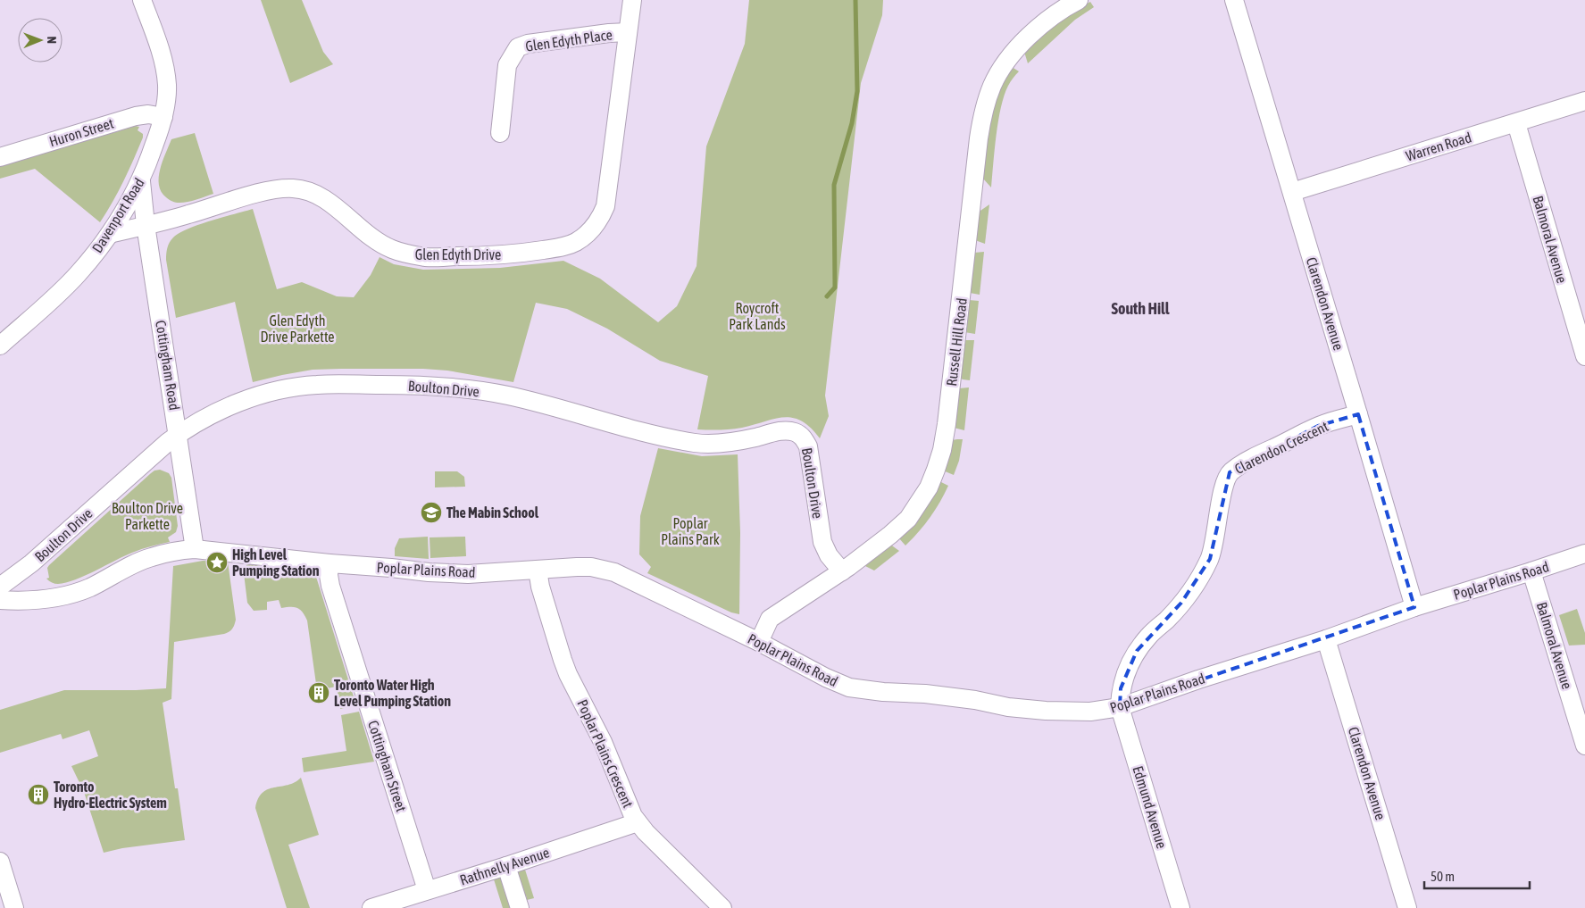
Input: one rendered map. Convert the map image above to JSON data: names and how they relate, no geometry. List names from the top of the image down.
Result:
{
  "streets": {
    "street": [
      "Glen Edyth Place",
      "Huron Street",
      "Warren Road",
      "Davenport Road",
      "Balmoral Avenue",
      "Glen Edyth Drive",
      "Clarendon Avenue",
      "Russell Hill Road",
      "Cottingham Road",
      "Boulton Drive",
      "Clarendon Crescent",
      "Poplar Plains Road",
      "Poplar Plains Crescent",
      "Cottingham Street",
      "Edmund Avenue",
      "Rathnelly Avenue"
    ]
  },
  "crossings": [
    ["Glen Edyth Place", "Glen Edyth Drive"],
    ["Huron Street", "Davenport Road"],
    ["Warren Road", "Balmoral Avenue"],
    ["Warren Road", "Clarendon Avenue"],
    ["Davenport Road", "Glen Edyth Drive"],
    ["Davenport Road", "Cottingham Road"],
    ["Balmoral Avenue", "Poplar Plains Road"],
    ["Glen Edyth Drive", "Cottingham Road"],
    ["Clarendon Avenue", "Clarendon Crescent"],
    ["Clarendon Avenue", "Poplar Plains Road"],
    ["Russell Hill Road", "Boulton Drive"],
    ["Russell Hill Road", "Poplar Plains Road"],
    ["Cottingham Road", "Boulton Drive"],
    ["Cottingham Road", "Poplar Plains Road"],
    ["Clarendon Crescent", "Poplar Plains Road"],
    ["Clarendon Crescent", "Edmund Avenue"],
    ["Poplar Plains Road", "Poplar Plains Crescent"],
    ["Poplar Plains Road", "Cottingham Street"],
    ["Poplar Plains Road", "Edmund Avenue"],
    ["Poplar Plains Crescent", "Rathnelly Avenue"],
    ["Cottingham Street", "Rathnelly Avenue"]
  ],
  "districts": ["South Hill"],
  "parks": [
    "Roycroft Park Lands",
    "Glen Edyth Drive Parkette",
    "Boulton Drive Parkette",
    "Poplar Plains Park"
  ],
  "places": {
    "school or university": ["The Mabin School"],
    "place": ["High Level Pumping Station"],
    "building": ["Toronto Water High Level Pumping Station", "Toronto Hydro-Electric System"]
  },
  "scale_bar": "50 m",
  "north": "right"
}
